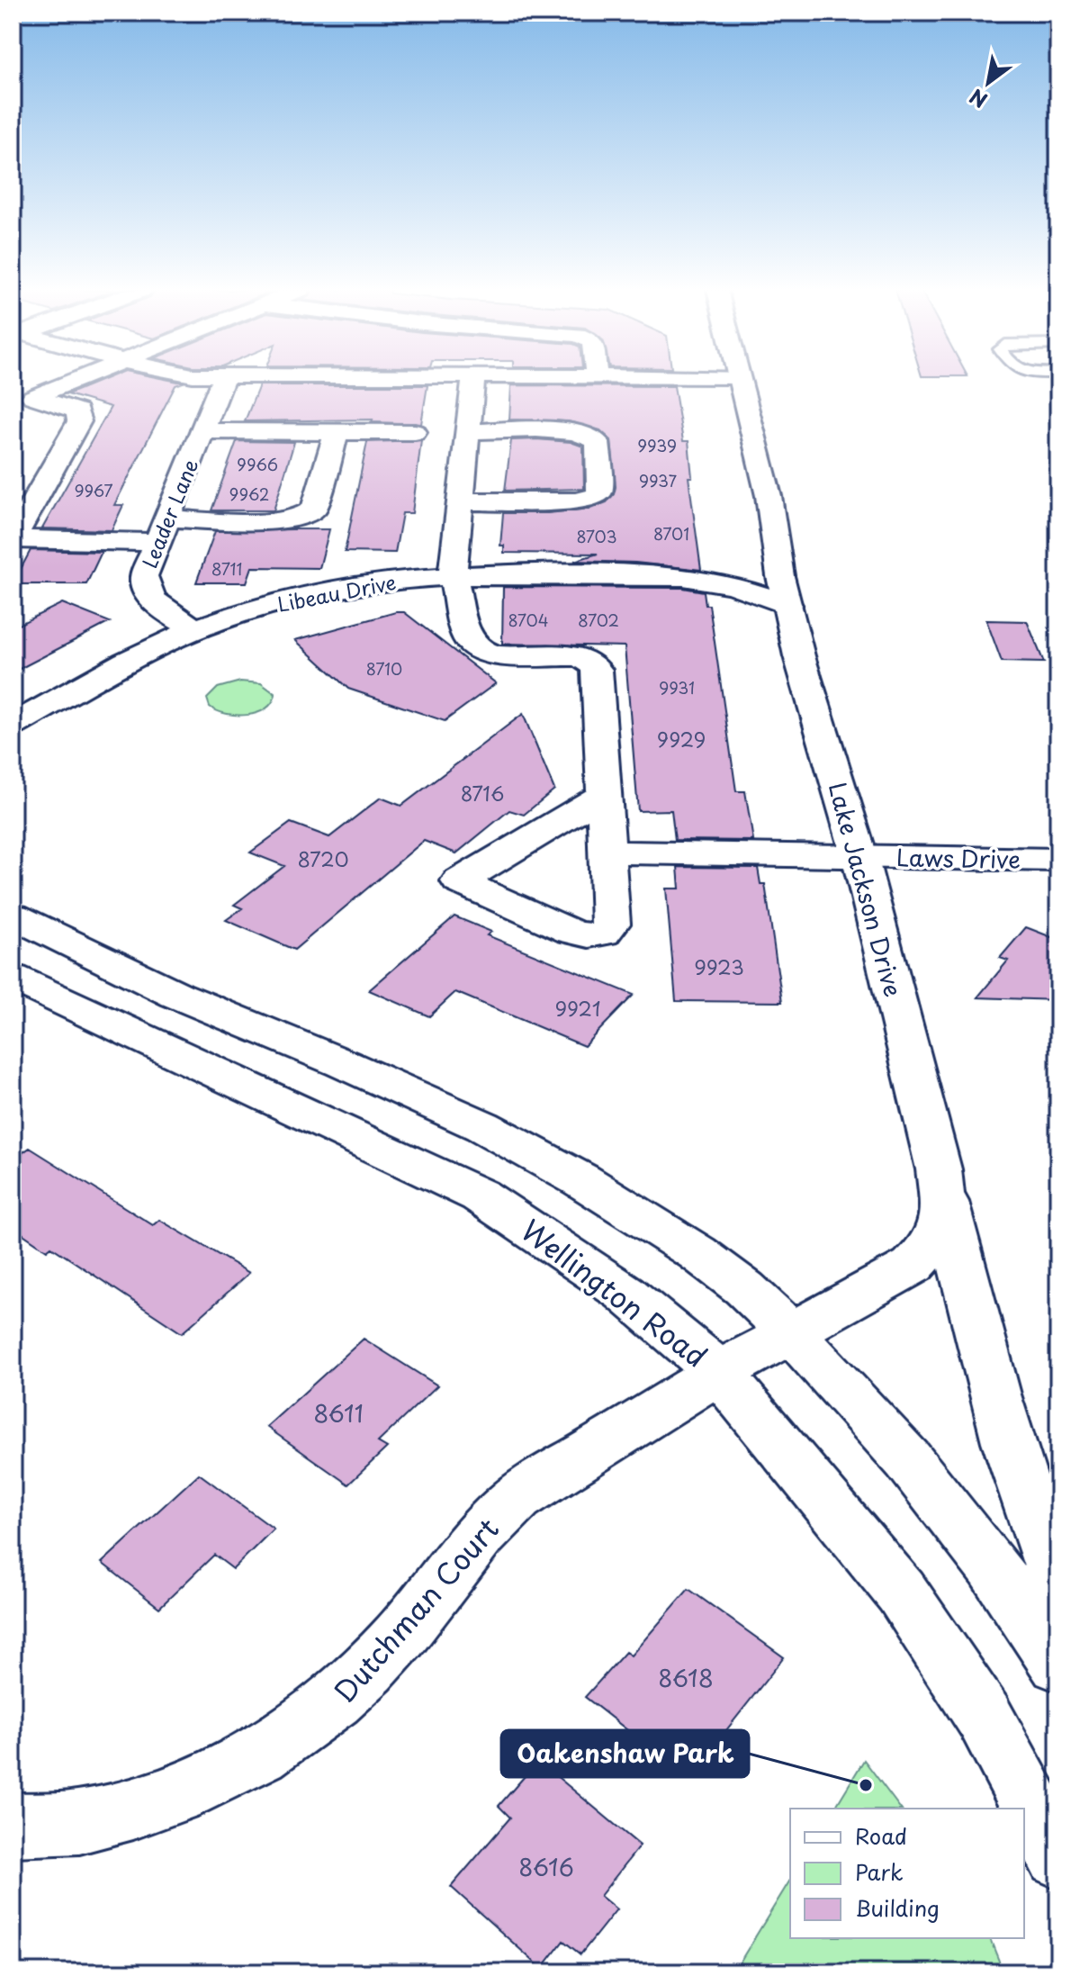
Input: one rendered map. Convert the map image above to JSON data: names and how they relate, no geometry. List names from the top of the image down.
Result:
{
  "streets": {
    "street": [
      "Leader Lane",
      "Libeau Drive",
      "Laws Drive",
      "Lake Jackson Drive",
      "Wellington Road",
      "Dutchman Court"
    ]
  },
  "crossings": [
    ["Leader Lane", "Libeau Drive"],
    ["Libeau Drive", "Lake Jackson Drive"],
    ["Laws Drive", "Lake Jackson Drive"],
    ["Lake Jackson Drive", "Wellington Road"],
    ["Lake Jackson Drive", "Dutchman Court"],
    ["Wellington Road", "Dutchman Court"]
  ],
  "places": ["Oakenshaw Park"],
  "house_numbers": [
    "9939",
    "9966",
    "9937",
    "9967",
    "9962",
    "8701",
    "8703",
    "8711",
    "8704",
    "8702",
    "8710",
    "9931",
    "9929",
    "8716",
    "8720",
    "9923",
    "9921",
    "8611",
    "8618",
    "8616"
  ],
  "legend": ["Road", "Park", "Building"],
  "north": "bottom left"
}
